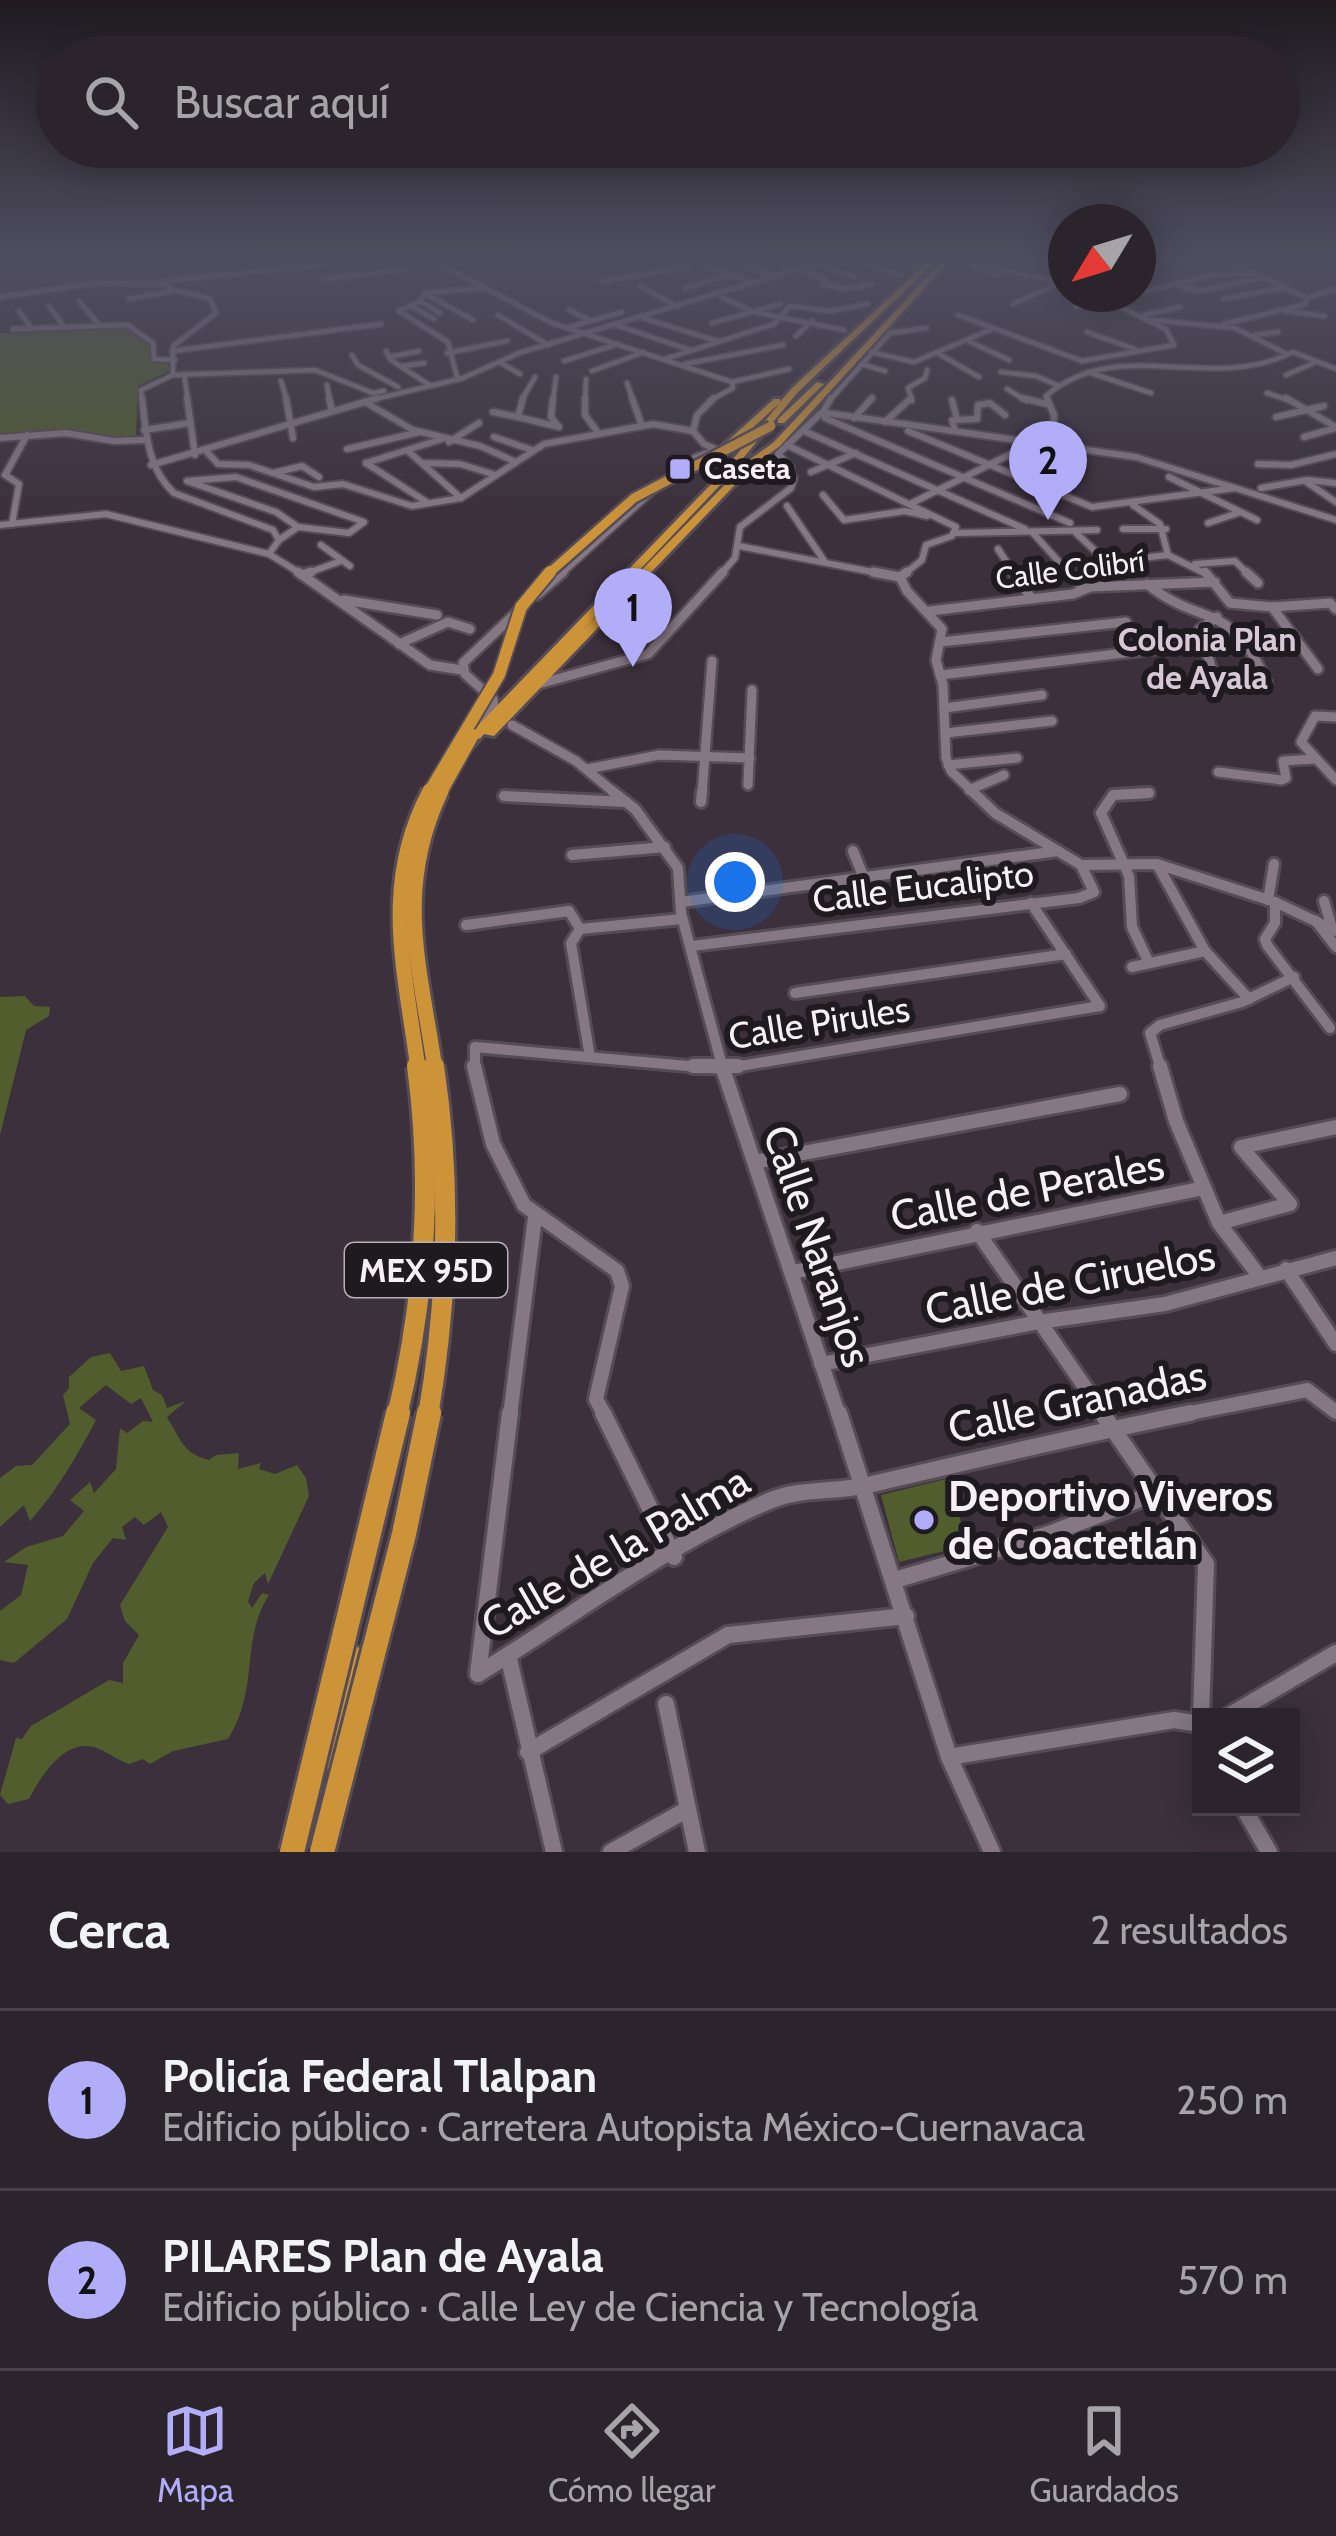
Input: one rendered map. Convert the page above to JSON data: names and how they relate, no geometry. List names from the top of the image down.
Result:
{
  "streets": {
    "highway": ["MEX 95D"],
    "street": [
      "Calle Colibrí",
      "Calle Eucalipto",
      "Calle Pirules",
      "Calle de Perales",
      "Calle Naranjos",
      "Calle de Ciruelos",
      "Calle Granadas",
      "Calle de la Palma"
    ]
  },
  "crossings": [
    ["Calle Eucalipto", "Calle Naranjos"],
    ["Calle Pirules", "Calle Naranjos"],
    ["Calle Pirules", "Calle de la Palma"],
    ["Calle de Perales", "Calle Naranjos"],
    ["Calle Naranjos", "Calle de Ciruelos"],
    ["Calle Naranjos", "Calle Granadas"],
    ["Calle Naranjos", "Calle de la Palma"],
    ["Calle Granadas", "Calle de la Palma"]
  ],
  "districts": ["Colonia Plan de Ayala"],
  "places": {
    "transit": ["Caseta"],
    "other": ["Deportivo Viveros de Coactetlán"]
  },
  "north": "bottom left",
  "page": {
    "search": "Buscar aquí",
    "pins": ["2", "1"],
    "heading": ["Cerca", "2 resultados"],
    "list": [
      {
        "mark": "1",
        "name": "Policía Federal Tlalpan",
        "note": "Edificio público · Carretera Autopista México-Cuernavaca",
        "value": "250 m"
      },
      {
        "mark": "2",
        "name": "PILARES Plan de Ayala",
        "note": "Edificio público · Calle Ley de Ciencia y Tecnología",
        "value": "570 m"
      }
    ],
    "nav": ["Mapa", "Cómo llegar", "Guardados"]
  }
}
